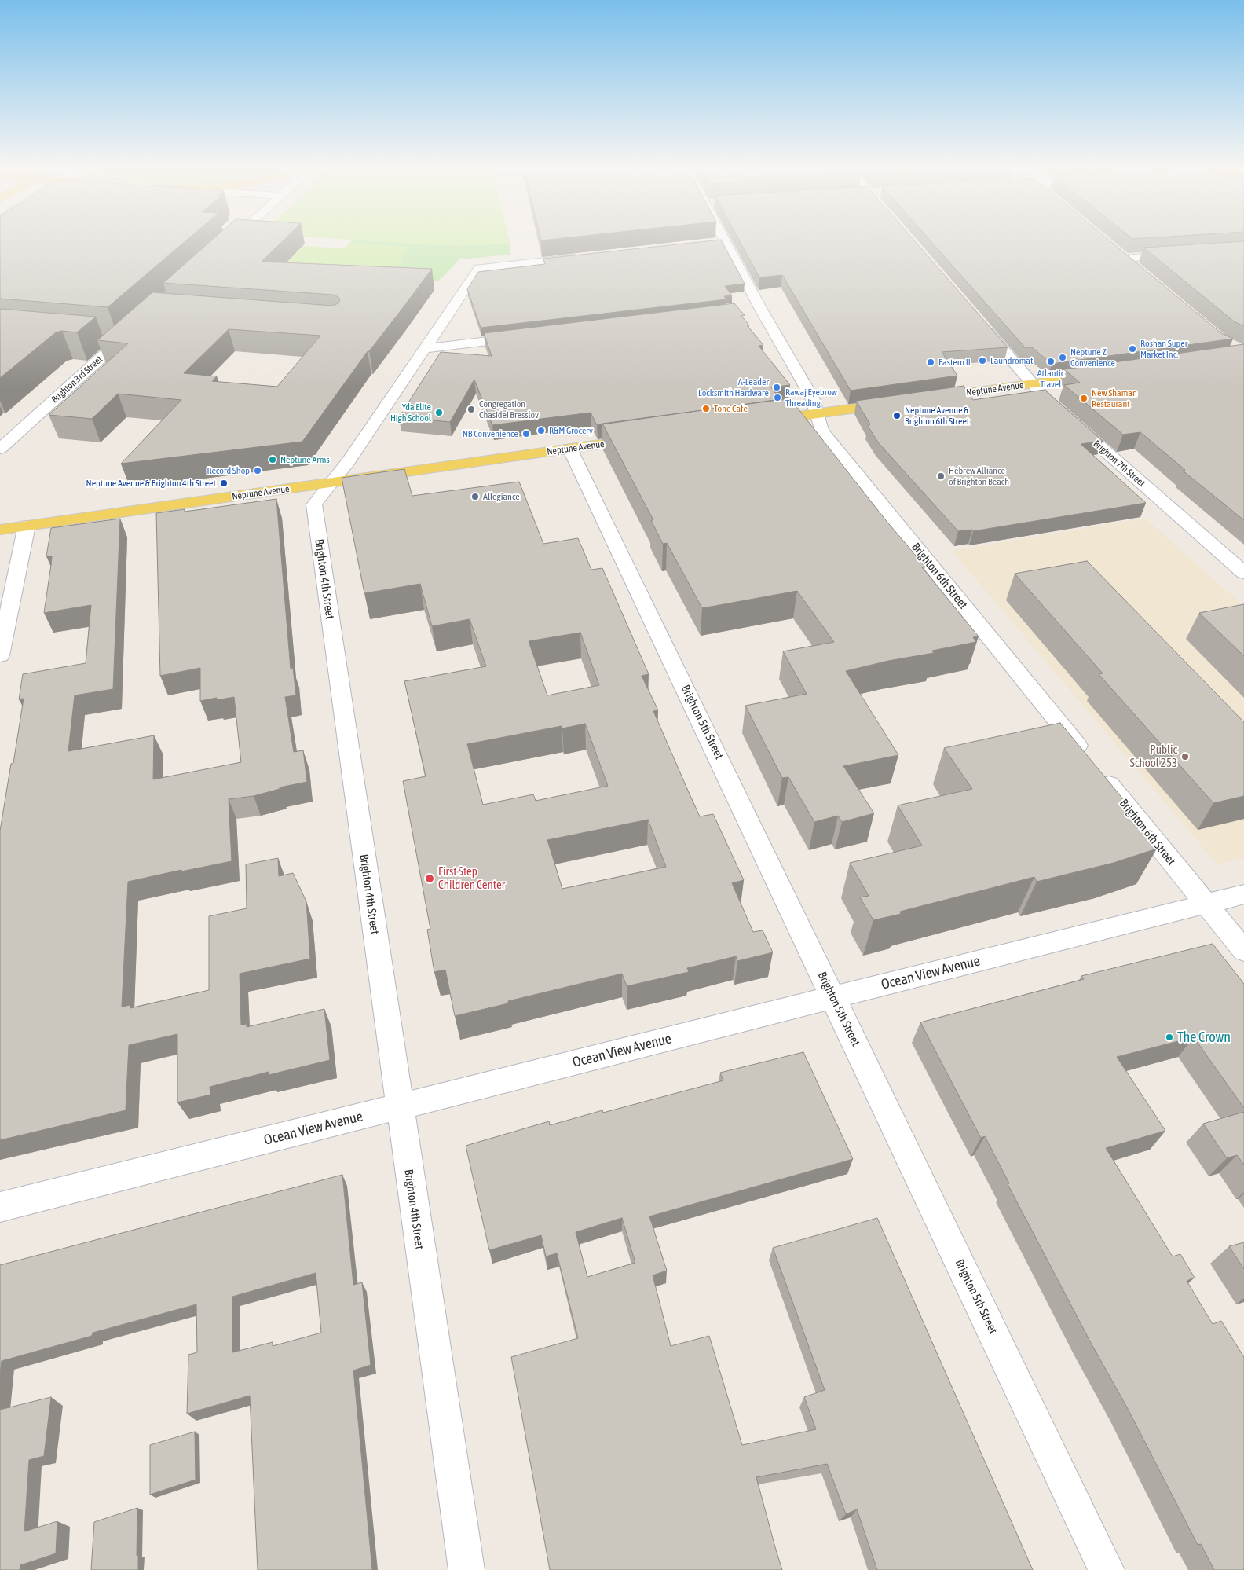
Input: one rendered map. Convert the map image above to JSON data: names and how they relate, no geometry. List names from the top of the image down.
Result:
{
  "streets": {
    "main road": ["Neptune Avenue"],
    "street": [
      "Brighton 3rd Street",
      "Brighton 7th Street",
      "Brighton 6th Street",
      "Brighton 4th Street",
      "Brighton 5th Street",
      "Ocean View Avenue"
    ]
  },
  "crossings": [
    ["Neptune Avenue", "Brighton 7th Street"],
    ["Neptune Avenue", "Brighton 4th Street"],
    ["Neptune Avenue", "Brighton 5th Street"],
    ["Brighton 6th Street", "Ocean View Avenue"],
    ["Brighton 4th Street", "Ocean View Avenue"],
    ["Brighton 5th Street", "Ocean View Avenue"]
  ],
  "places": [
    "Roshan Super Market Inc.",
    "Neptune Z Convenience",
    "Laundromat",
    "Atlantic Travel",
    "Eastern II",
    "A-Leader Locksmith Hardware",
    "Rawaj Eyebrow Threading",
    "New Shaman Restaurant",
    "Tone Cafe",
    "Congregation Chasidei Bresslov",
    "Yda Elite High School",
    "Neptune Avenue & Brighton 6th Street",
    "R&M Grocery",
    "NB Convenience",
    "Neptune Arms",
    "Record Shop",
    "Hebrew Alliance of Brighton Beach",
    "Neptune Avenue & Brighton 4th Street",
    "Allegiance",
    "Public School 253",
    "First Step Children Center",
    "The Crown"
  ]
}
